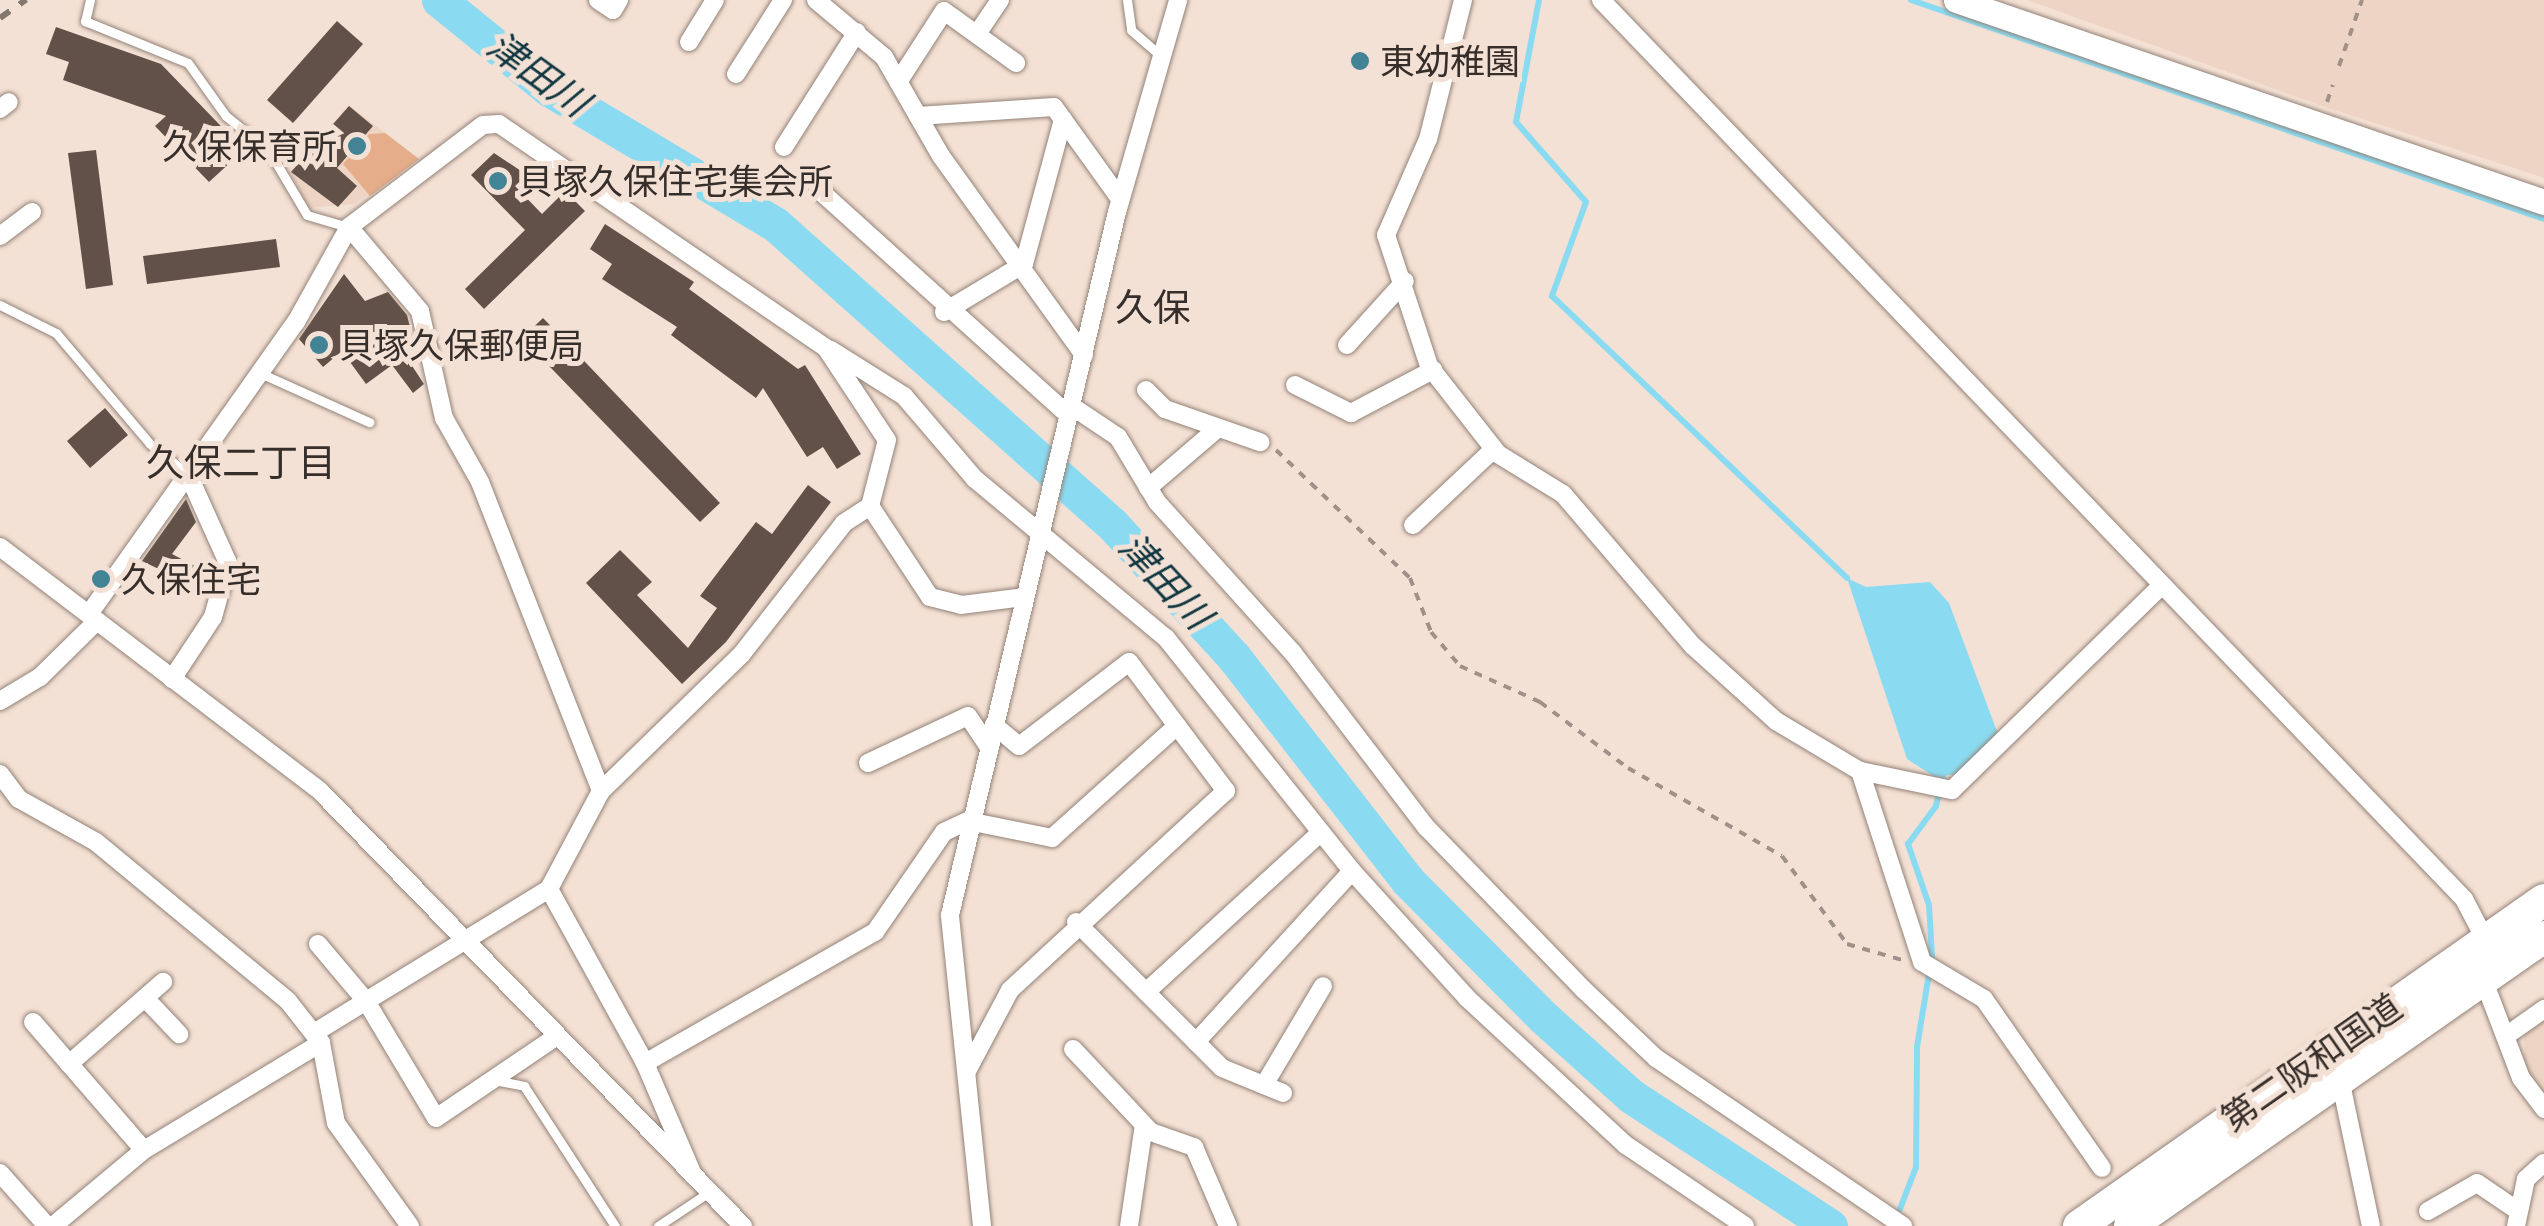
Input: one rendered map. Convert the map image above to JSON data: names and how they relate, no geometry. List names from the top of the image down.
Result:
{
  "streets": {
    "highway": ["第二阪和国道"]
  },
  "districts": ["久保", "久保二丁目"],
  "water": ["津田川"],
  "places": [
    "東幼稚園",
    "久保保育所",
    "貝塚久保住宅集会所",
    "貝塚久保郵便局",
    "久保住宅"
  ]
}
